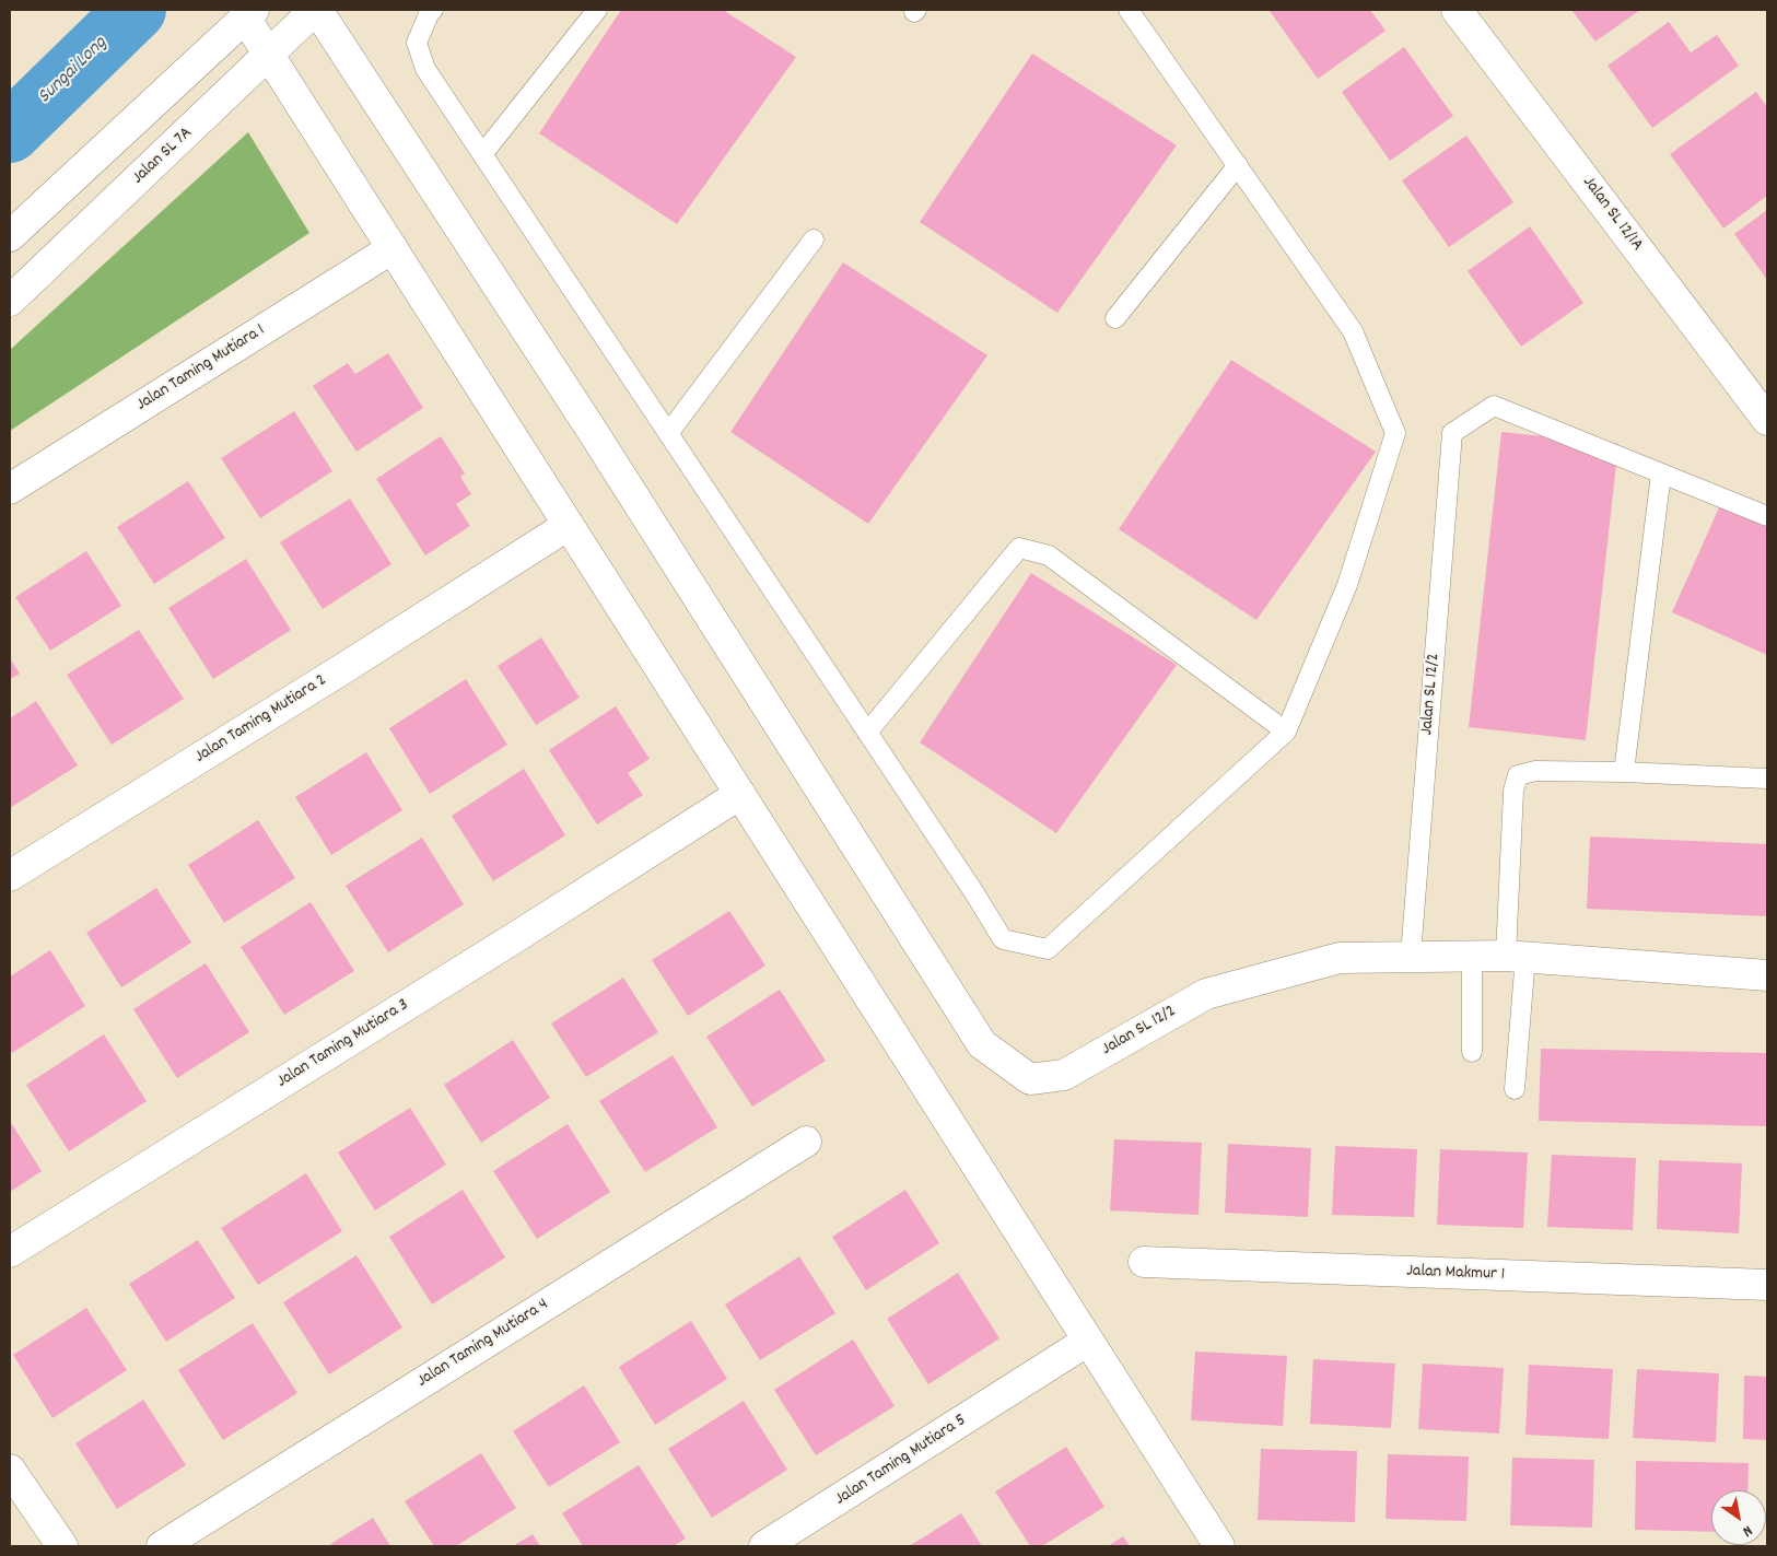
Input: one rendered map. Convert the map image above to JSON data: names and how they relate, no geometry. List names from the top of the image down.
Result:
{
  "streets": {
    "street": [
      "Jalan SL 7A",
      "Jalan SL 12/1A",
      "Jalan Taming Mutiara 1",
      "Jalan SL 12/2",
      "Jalan Taming Mutiara 2",
      "Jalan Taming Mutiara 3",
      "Jalan Makmur 1",
      "Jalan Taming Mutiara 4",
      "Jalan Taming Mutiara 5"
    ]
  },
  "crossings": [
    ["Jalan SL 7A", "Jalan SL 12/2"]
  ],
  "water": ["Sungai Long"],
  "north": "bottom right"
}
